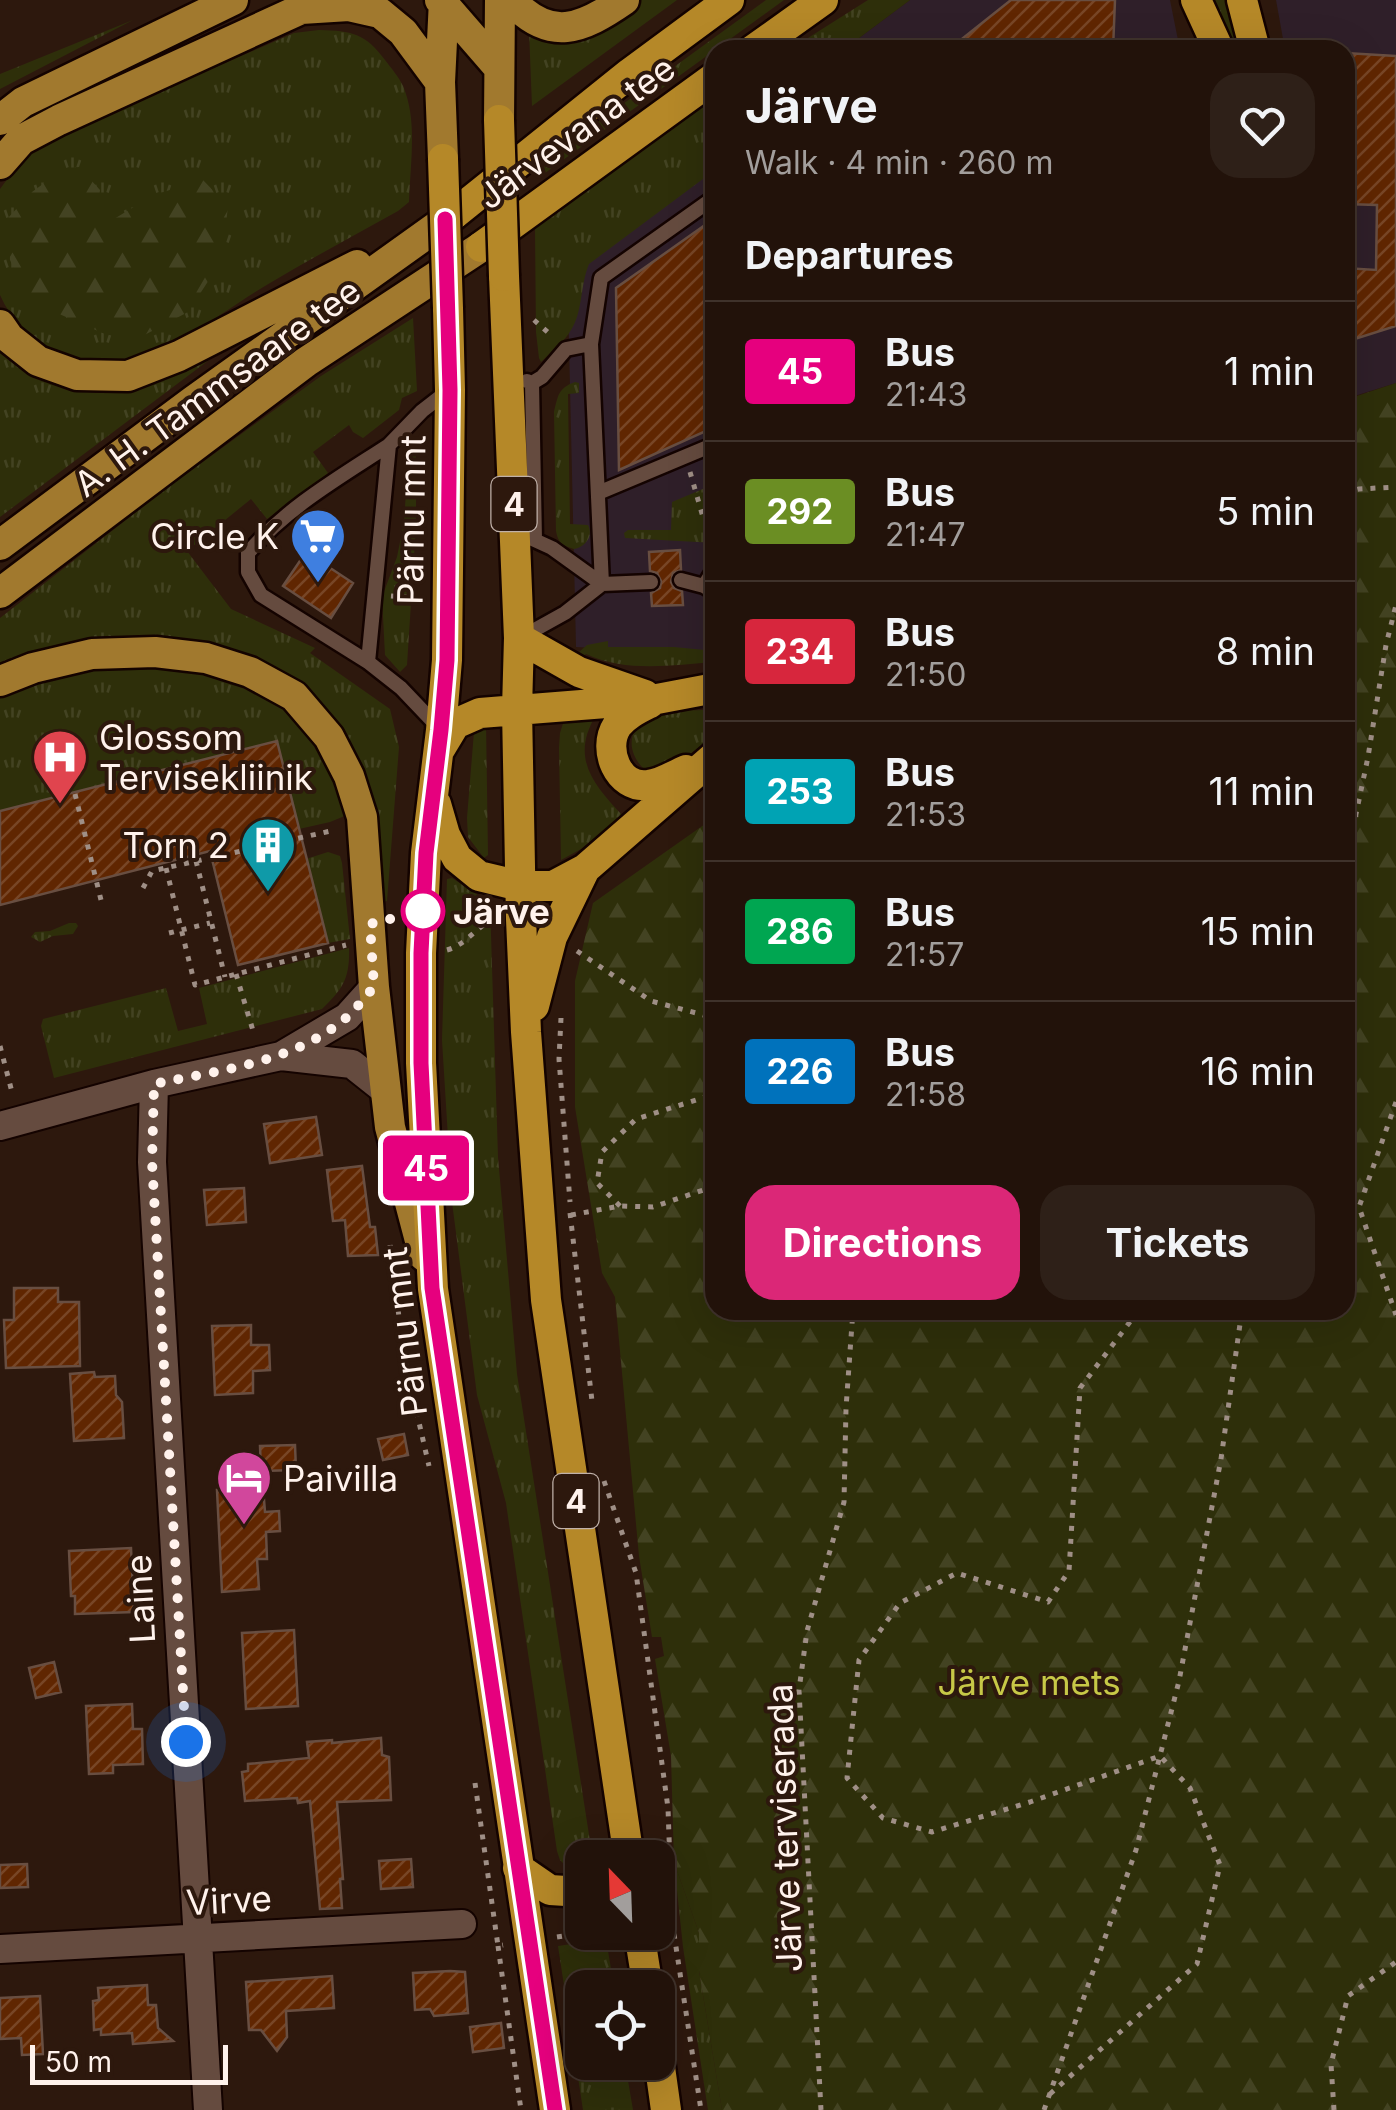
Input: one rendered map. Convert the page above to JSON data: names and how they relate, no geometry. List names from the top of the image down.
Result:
{
  "streets": {
    "highway": ["Järvevana tee", "4", "Pärnu mnt"],
    "main road": ["A. H. Tammsaare tee"],
    "street": ["Laine", "Virve"],
    "path": ["Järve terviserada"]
  },
  "crossings": [
    ["Järvevana tee", "A. H. Tammsaare tee"],
    ["Laine", "Virve"]
  ],
  "parks": ["Järve mets"],
  "places": {
    "supermarket": ["Circle K"],
    "hospital": ["Glossom Tervisekliinik"],
    "building": ["Torn 2"],
    "other": ["Järve"],
    "hotel": ["Paivilla"]
  },
  "lines": ["bus line 45"],
  "scale_bar": "50 m",
  "north": "top left",
  "page": {
    "on_map": "45",
    "heading": [
      ["Järve", "Walk · 4 min · 260 m"],
      "Departures"
    ],
    "list": [
      {
        "mark": "45",
        "name": "Bus",
        "note": "21:43",
        "value": "1 min"
      },
      {
        "mark": "292",
        "name": "Bus",
        "note": "21:47",
        "value": "5 min"
      },
      {
        "mark": "234",
        "name": "Bus",
        "note": "21:50",
        "value": "8 min"
      },
      {
        "mark": "253",
        "name": "Bus",
        "note": "21:53",
        "value": "11 min"
      },
      {
        "mark": "286",
        "name": "Bus",
        "note": "21:57",
        "value": "15 min"
      },
      {
        "mark": "226",
        "name": "Bus",
        "note": "21:58",
        "value": "16 min"
      }
    ],
    "buttons": ["Directions", "Tickets"],
    "scale": "50 m"
  }
}
